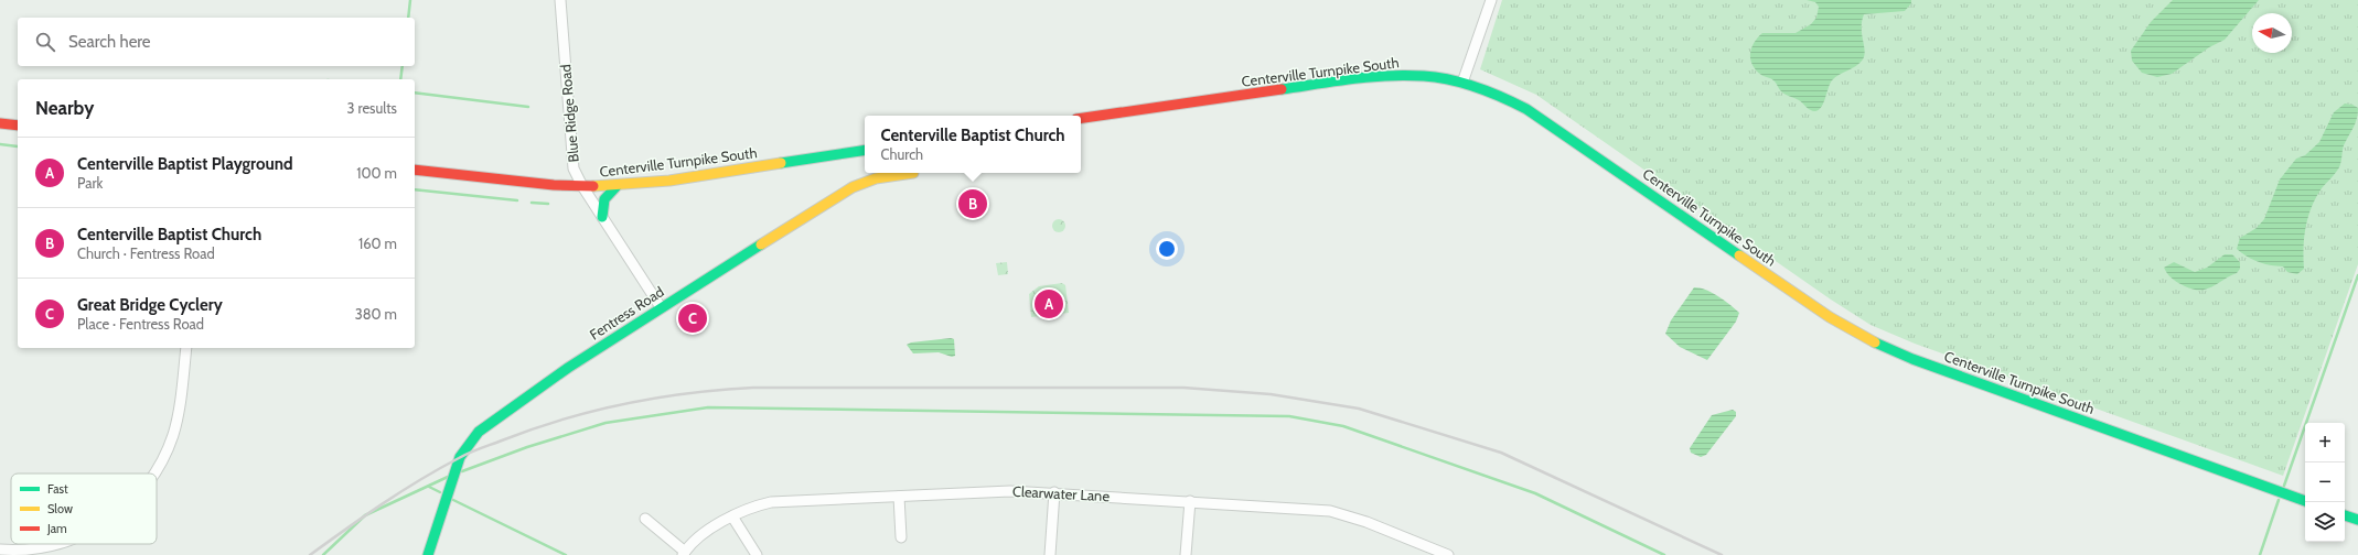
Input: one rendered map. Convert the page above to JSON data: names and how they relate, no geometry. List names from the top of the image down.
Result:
{
  "streets": {
    "main road": ["Centerville Turnpike South", "Fentress Road"],
    "street": ["Blue Ridge Road", "Clearwater Lane"]
  },
  "crossings": [
    ["Centerville Turnpike South", "Blue Ridge Road"],
    ["Blue Ridge Road", "Fentress Road"]
  ],
  "legend": ["Fast", "Slow", "Jam"],
  "north": "left",
  "page": {
    "search": "Search here",
    "heading": ["Nearby", "3 results"],
    "popup": ["Centerville Baptist Church", "Church"],
    "list": [
      {
        "mark": "A",
        "name": "Centerville Baptist Playground",
        "note": "Park",
        "value": "100 m"
      },
      {
        "mark": "B",
        "name": "Centerville Baptist Church",
        "note": "Church · Fentress Road",
        "value": "160 m"
      },
      {
        "mark": "C",
        "name": "Great Bridge Cyclery",
        "note": "Place · Fentress Road",
        "value": "380 m"
      }
    ],
    "pins": ["B", "A", "C"],
    "map_buttons": ["+", "−"]
  }
}
